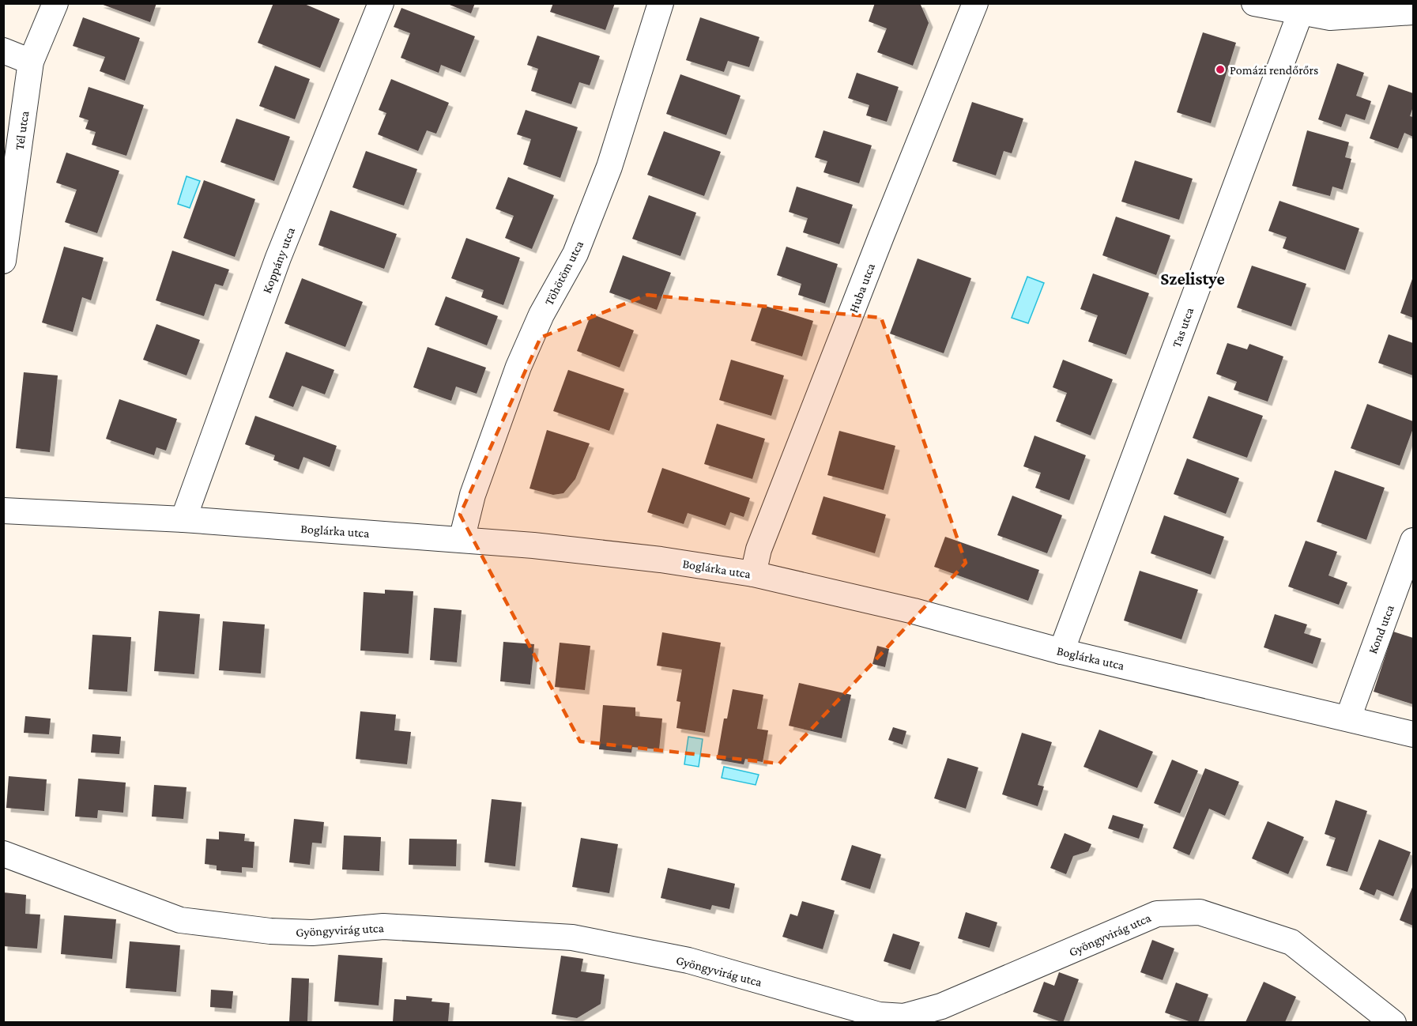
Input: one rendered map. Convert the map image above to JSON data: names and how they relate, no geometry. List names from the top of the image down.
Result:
{
  "streets": {
    "street": [
      "Tél utca",
      "Koppány utca",
      "Töhötöm utca",
      "Huba utca",
      "Tas utca",
      "Boglárka utca",
      "Kond utca",
      "Gyöngyvirág utca"
    ]
  },
  "crossings": [
    ["Koppány utca", "Boglárka utca"],
    ["Töhötöm utca", "Boglárka utca"],
    ["Huba utca", "Boglárka utca"],
    ["Tas utca", "Boglárka utca"],
    ["Boglárka utca", "Kond utca"]
  ],
  "districts": ["Szelistye"],
  "places": ["Pomázi rendőrőrs"]
}
